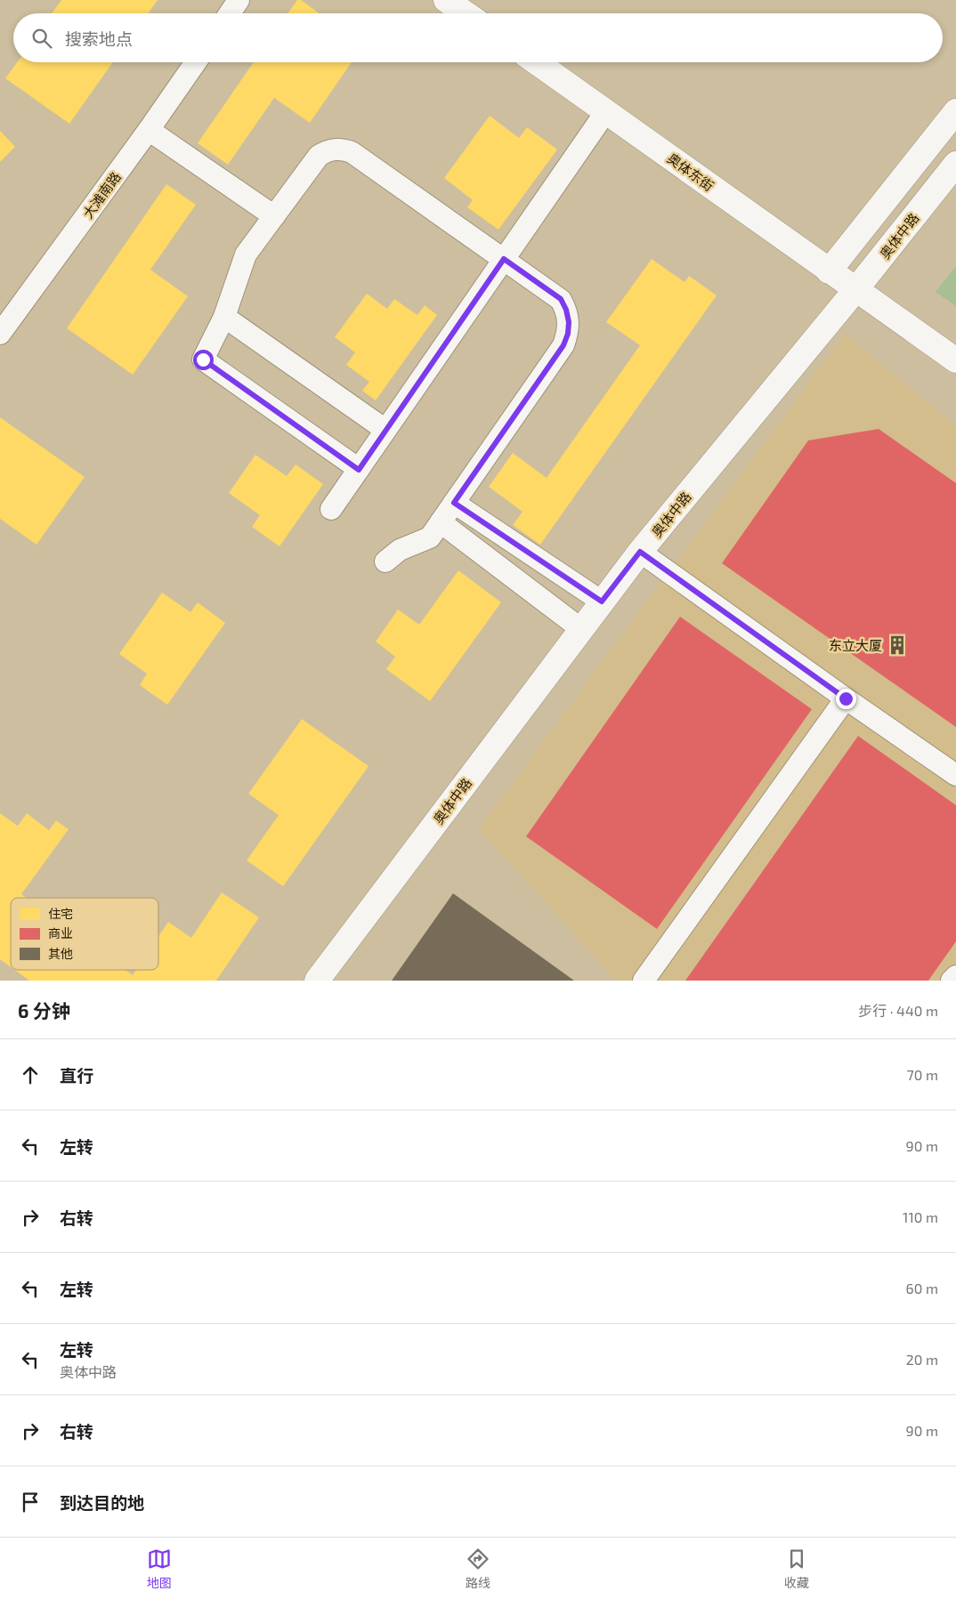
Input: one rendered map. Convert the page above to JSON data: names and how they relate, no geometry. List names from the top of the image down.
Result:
{
  "streets": {
    "main road": ["奥体东街", "奥体中路"],
    "street": ["大滩南路"]
  },
  "crossings": [
    ["奥体东街", "奥体中路"]
  ],
  "places": {
    "building": ["东立大厦"]
  },
  "legend": ["住宅", "商业", "其他"],
  "page": {
    "search": "搜索地点",
    "heading": ["6 分钟", "步行 · 440 m"],
    "list": [
      ["直行", "70 m"],
      ["左转", "90 m"],
      ["右转", "110 m"],
      ["左转", "60 m"],
      ["左转", "奥体中路", "20 m"],
      ["右转", "90 m"],
      "到达目的地"
    ],
    "nav": ["地图", "路线", "收藏"]
  }
}
